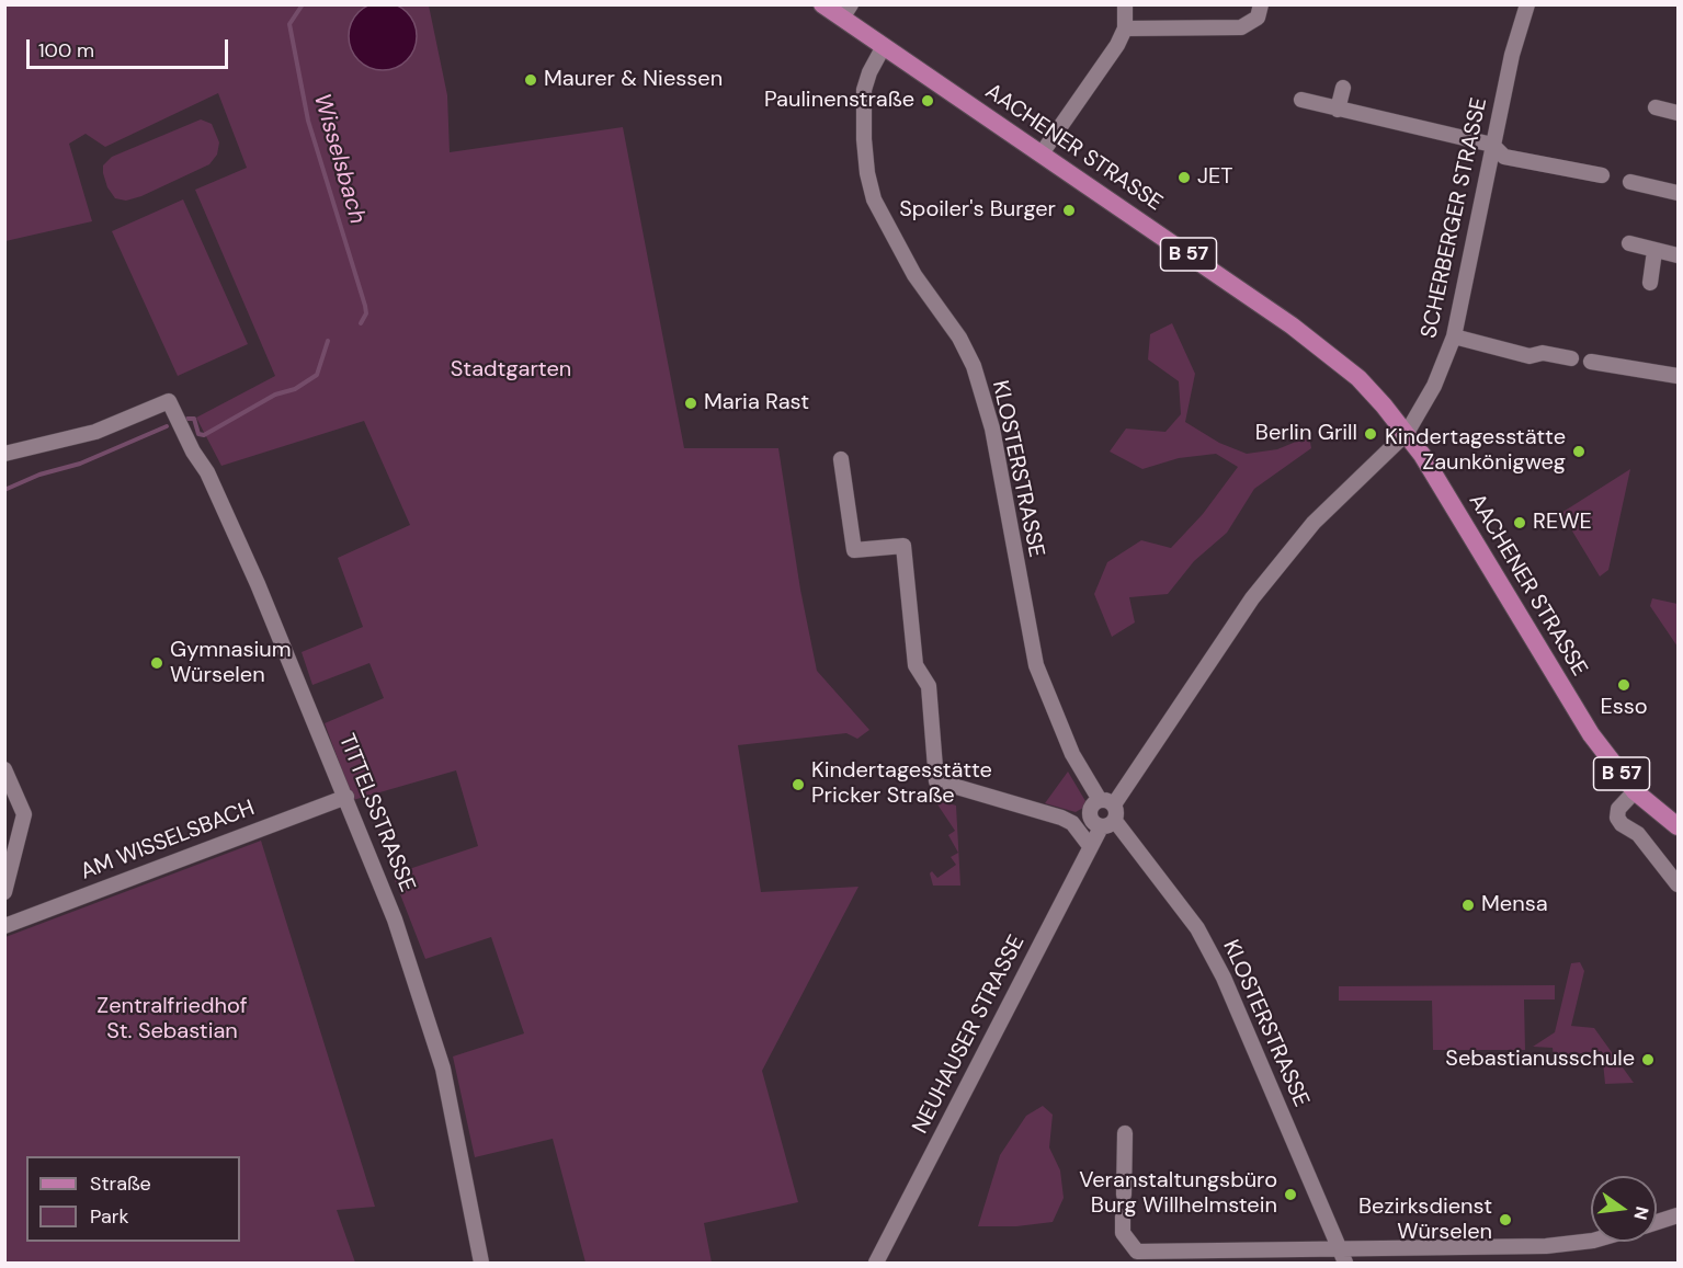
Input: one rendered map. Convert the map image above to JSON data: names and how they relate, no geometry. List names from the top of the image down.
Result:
{
  "streets": {
    "main road": ["AACHENER STRASSE", "B 57"],
    "street": [
      "SCHERBERGER STRASSE",
      "KLOSTERSTRASSE",
      "TITTELSSTRASSE",
      "AM WISSELSBACH",
      "NEUHAUSER STRASSE"
    ]
  },
  "crossings": [
    ["AACHENER STRASSE", "SCHERBERGER STRASSE"],
    ["AACHENER STRASSE", "KLOSTERSTRASSE"],
    ["KLOSTERSTRASSE", "NEUHAUSER STRASSE"],
    ["TITTELSSTRASSE", "AM WISSELSBACH"]
  ],
  "water": ["Wisselsbach"],
  "parks": ["Stadtgarten", "Zentralfriedhof St. Sebastian"],
  "places": [
    "Maurer & Niessen",
    "Paulinenstraße",
    "JET",
    "Spoiler's Burger",
    "Maria Rast",
    "Berlin Grill",
    "Kindertagesstätte Zaunkönigweg",
    "REWE",
    "Gymnasium Würselen",
    "Esso",
    "Kindertagesstätte Pricker Straße",
    "Mensa",
    "Sebastianusschule",
    "Veranstaltungsbüro Burg Willhelmstein",
    "Bezirksdienst Würselen"
  ],
  "legend": ["Straße", "Park"],
  "scale_bar": "100 m",
  "north": "right"
}
